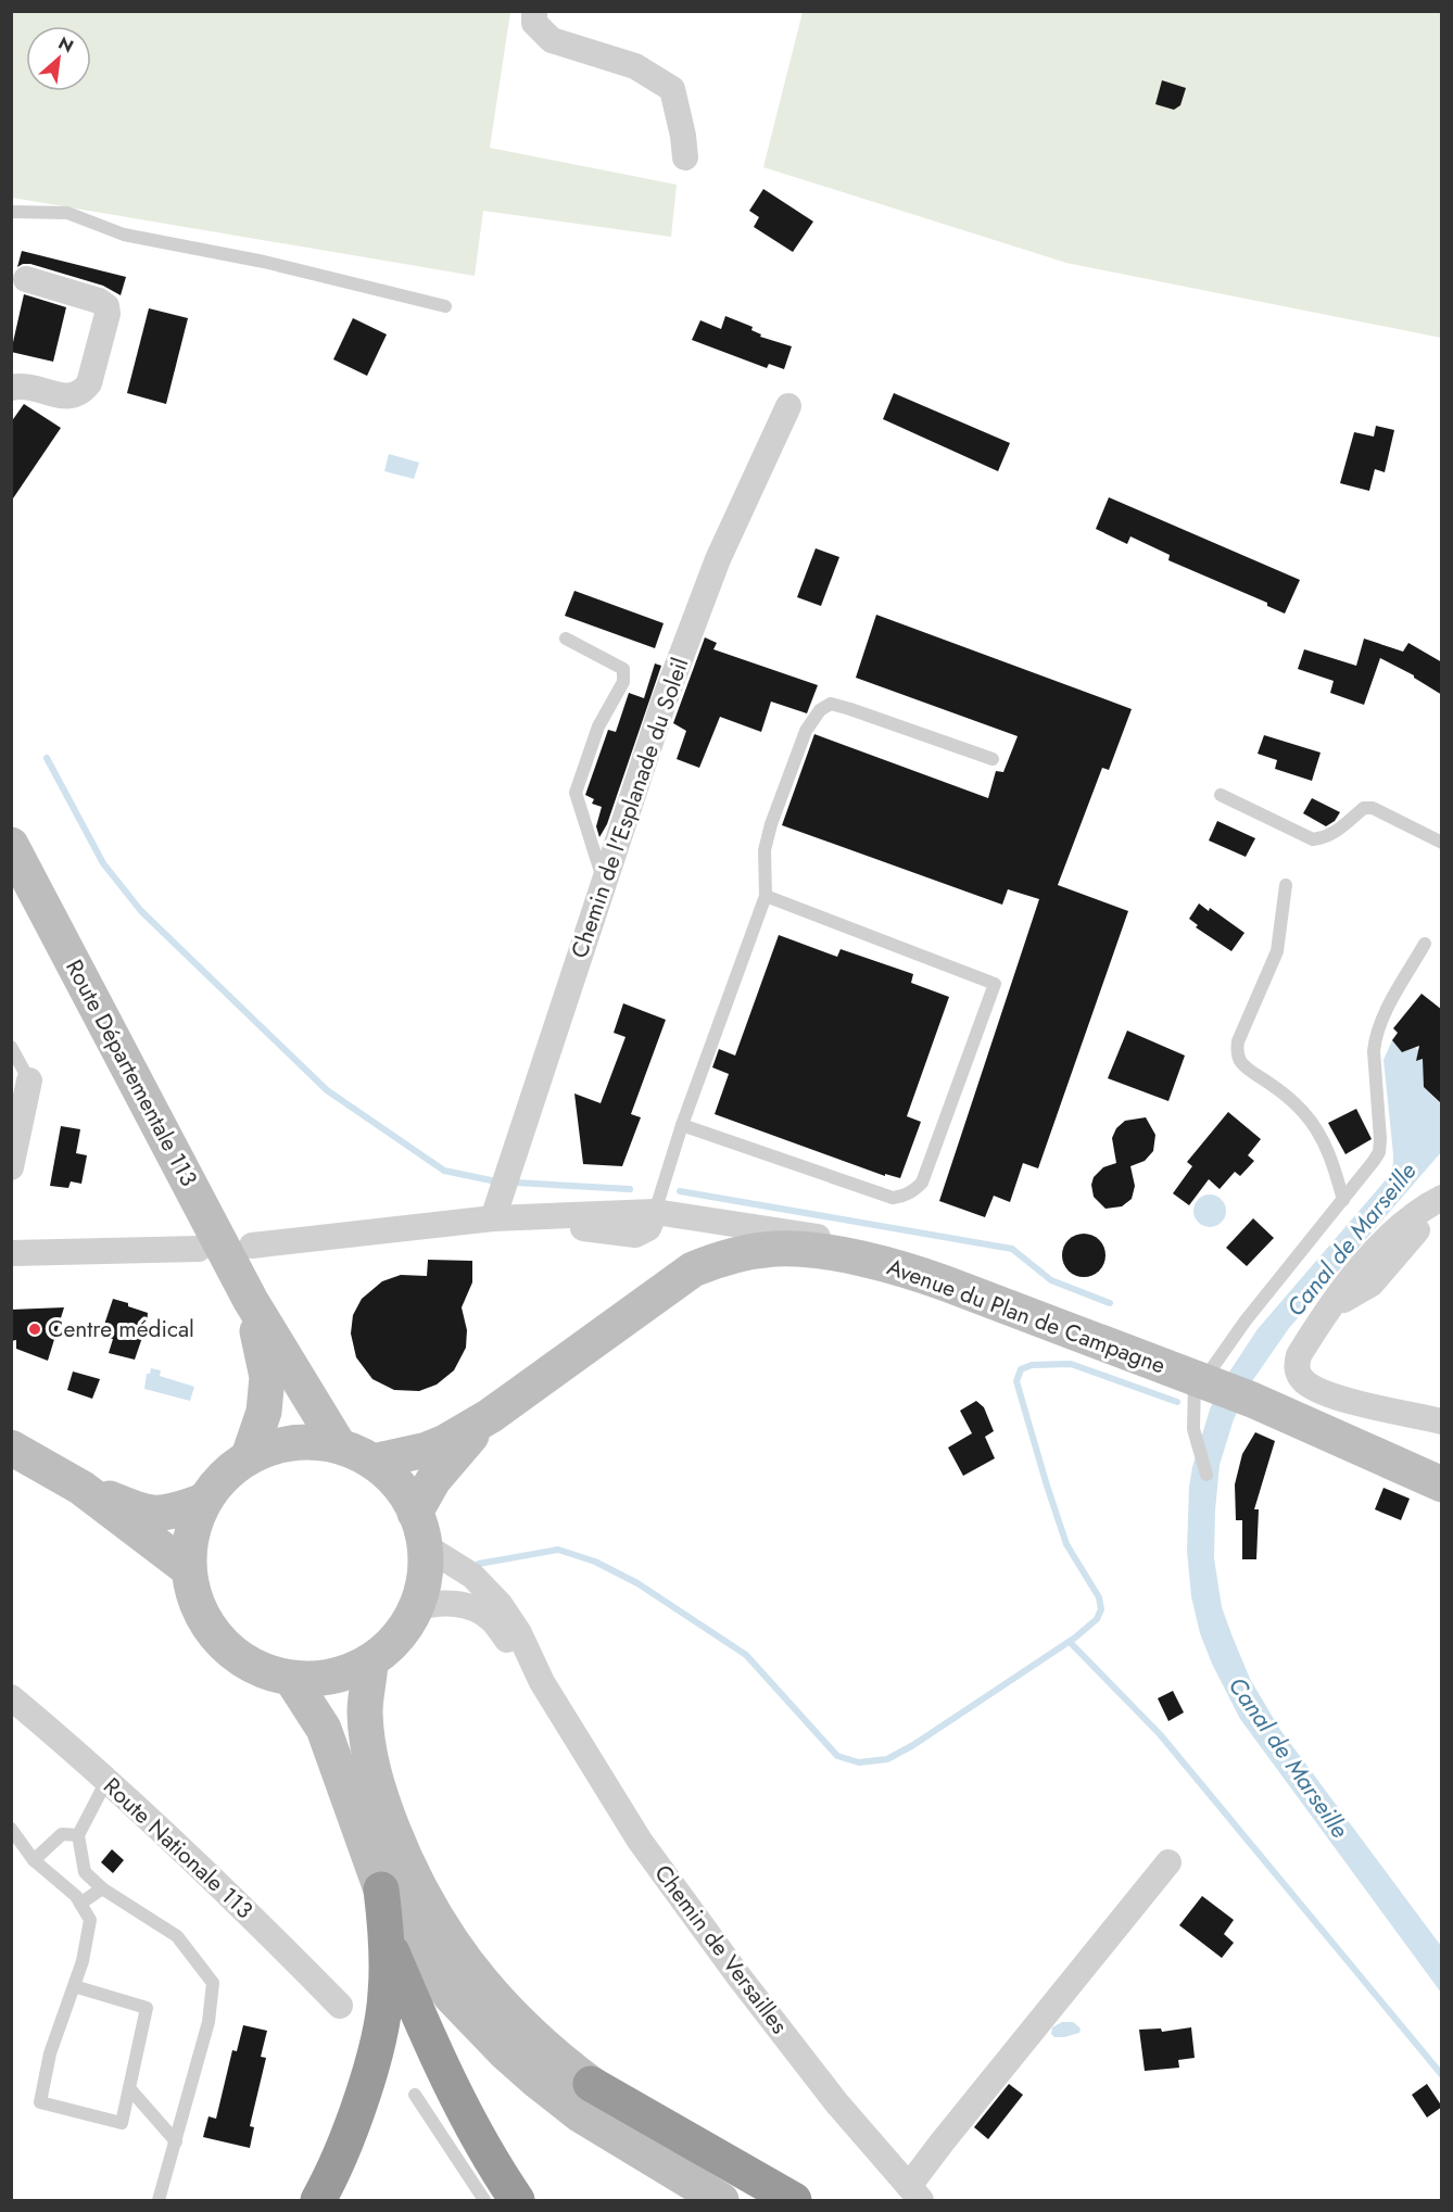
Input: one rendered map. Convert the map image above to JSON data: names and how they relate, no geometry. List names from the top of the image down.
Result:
{
  "streets": {
    "main road": ["Route Départementale 113", "Avenue du Plan de Campagne"],
    "street": ["Chemin de l'Esplanade du Soleil", "Route Nationale 113", "Chemin de Versailles"]
  },
  "water": ["Canal de Marseille"],
  "places": ["Centre médical"],
  "north": "top right"
}
